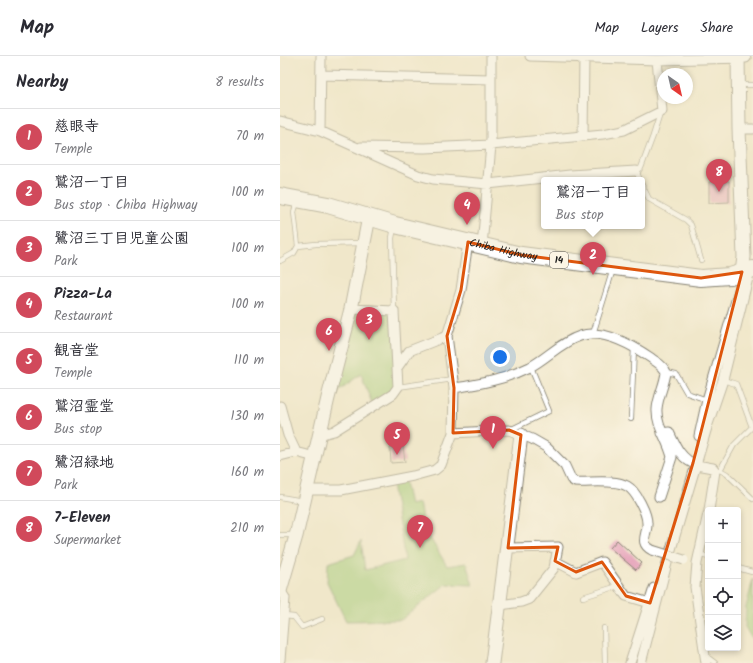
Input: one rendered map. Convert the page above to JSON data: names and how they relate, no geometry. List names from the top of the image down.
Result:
{
  "streets": {
    "highway": ["Chiba Highway", "14"]
  },
  "north": "bottom right",
  "page": {
    "header": "Map",
    "nav": ["Map", "Layers", "Share"],
    "heading": ["Nearby", "8 results"],
    "list": [
      {
        "mark": "1",
        "name": "慈眼寺",
        "note": "Temple",
        "value": "70 m"
      },
      {
        "mark": "2",
        "name": "鷲沼一丁目",
        "note": "Bus stop · Chiba Highway",
        "value": "100 m"
      },
      {
        "mark": "3",
        "name": "鷺沼三丁目児童公園",
        "note": "Park",
        "value": "100 m"
      },
      {
        "mark": "4",
        "name": "Pizza-La",
        "note": "Restaurant",
        "value": "100 m"
      },
      {
        "mark": "5",
        "name": "観音堂",
        "note": "Temple",
        "value": "110 m"
      },
      {
        "mark": "6",
        "name": "鷲沼霊堂",
        "note": "Bus stop",
        "value": "130 m"
      },
      {
        "mark": "7",
        "name": "鷺沼緑地",
        "note": "Park",
        "value": "160 m"
      },
      {
        "mark": "8",
        "name": "7-Eleven",
        "note": "Supermarket",
        "value": "210 m"
      }
    ],
    "pins": [
      "8",
      "4",
      "2",
      "3",
      "6",
      "1",
      "5",
      "7"
    ],
    "popup": ["鷲沼一丁目", "Bus stop"],
    "map_buttons": ["+", "−"]
  }
}
